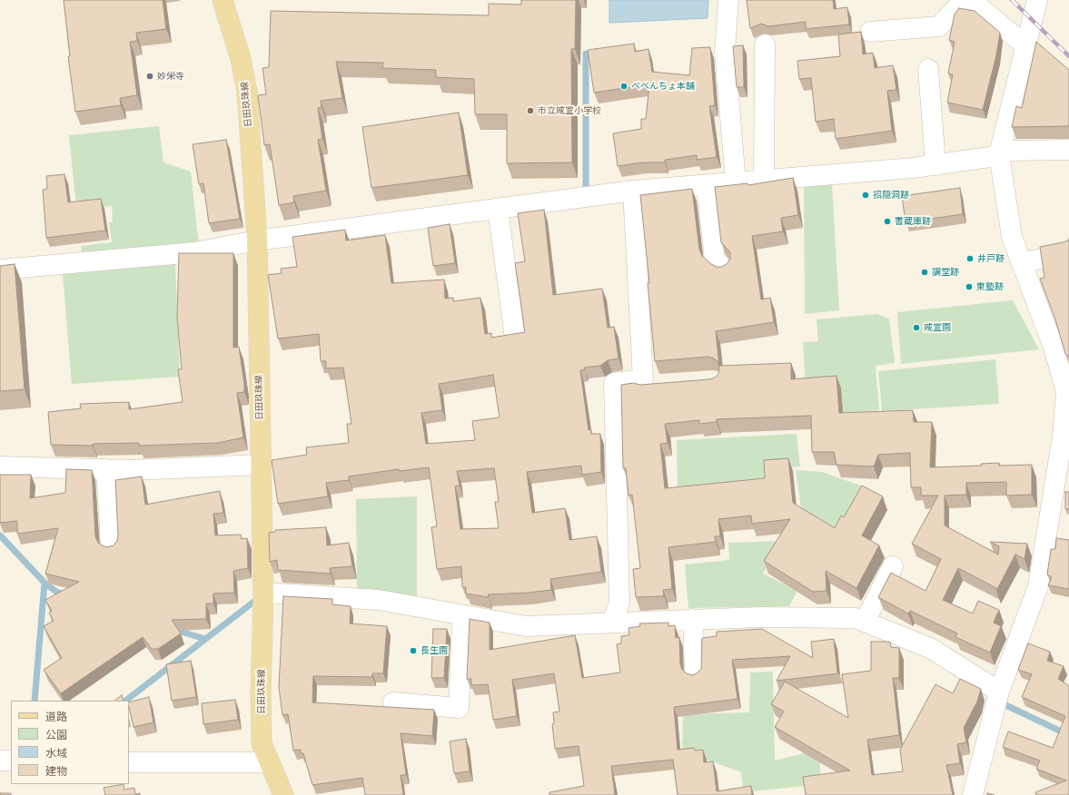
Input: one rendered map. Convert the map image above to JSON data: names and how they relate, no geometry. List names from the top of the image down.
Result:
{
  "streets": {
    "main road": ["日田玖珠線"]
  },
  "places": [
    "妙栄寺",
    "べべんちょ本舗",
    "市立咸宜小学校",
    "招隠洞跡",
    "書蔵庫跡",
    "井戸跡",
    "講堂跡",
    "東塾跡",
    "咸宜園",
    "長生園"
  ],
  "legend": [
    "道路",
    "公園",
    "水域",
    "建物"
  ]
}
